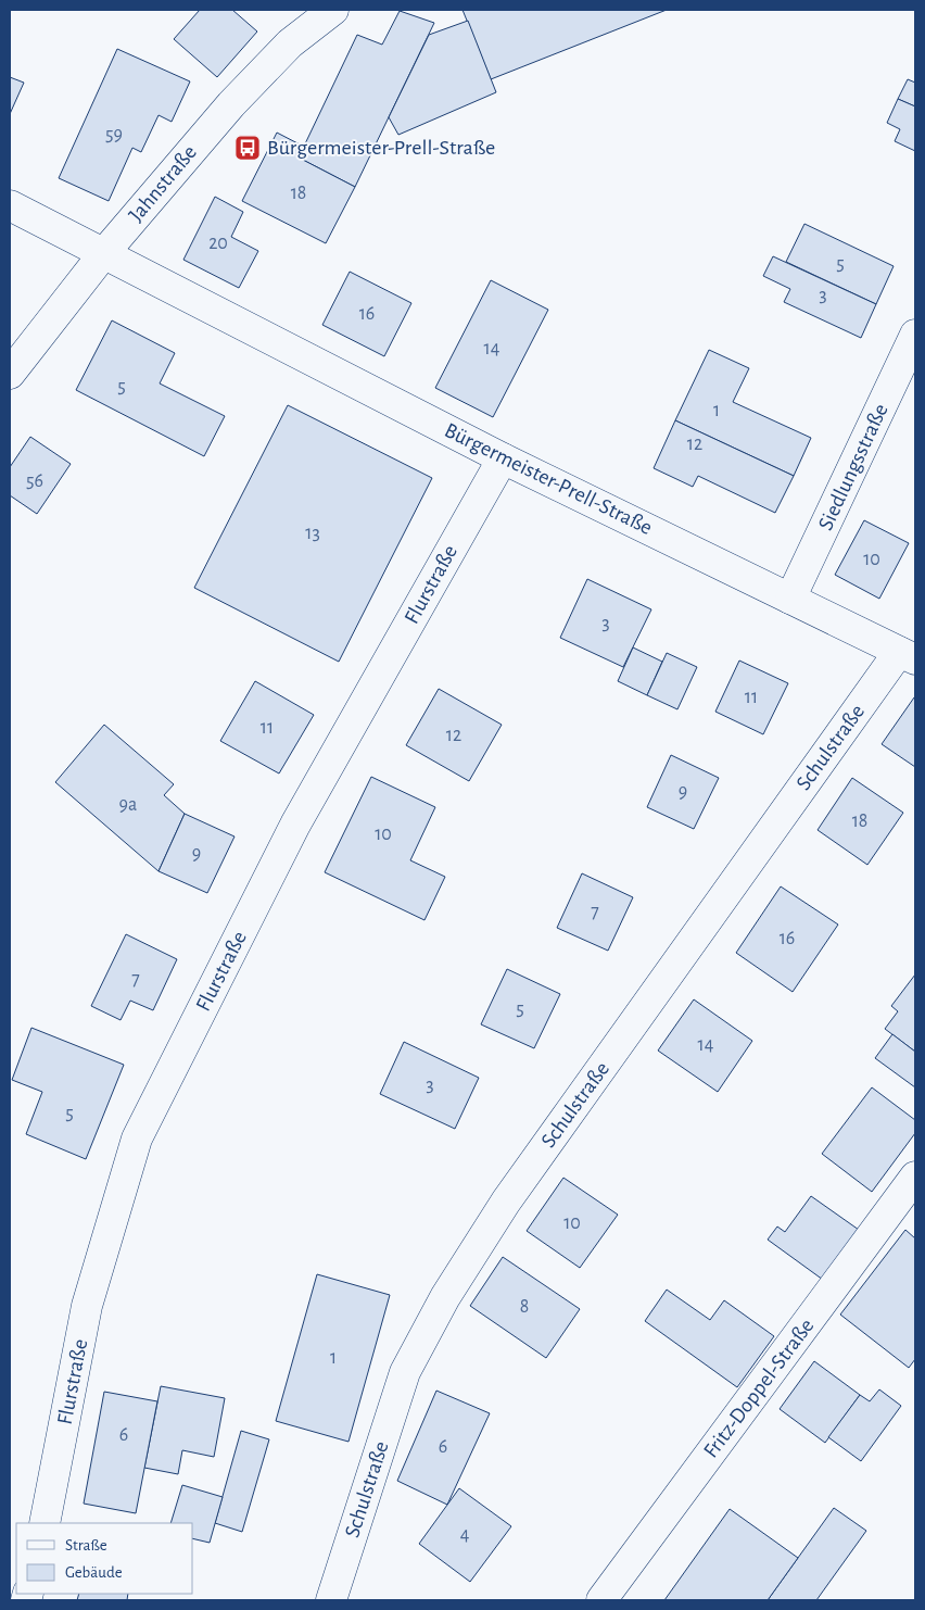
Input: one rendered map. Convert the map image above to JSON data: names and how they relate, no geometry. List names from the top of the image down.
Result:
{
  "streets": {
    "street": [
      "Jahnstraße",
      "Siedlungsstraße",
      "Bürgermeister-Prell-Straße",
      "Flurstraße",
      "Schulstraße",
      "Fritz-Doppel-Straße"
    ]
  },
  "crossings": [
    ["Jahnstraße", "Bürgermeister-Prell-Straße"],
    ["Siedlungsstraße", "Bürgermeister-Prell-Straße"],
    ["Bürgermeister-Prell-Straße", "Flurstraße"],
    ["Bürgermeister-Prell-Straße", "Schulstraße"]
  ],
  "places": {
    "bus stop": ["Bürgermeister-Prell-Straße"]
  },
  "house_numbers": [
    "59",
    "18",
    "20",
    "5",
    "3",
    "16",
    "14",
    "5",
    "1",
    "12",
    "56",
    "13",
    "10",
    "3",
    "11",
    "11",
    "12",
    "9",
    "9a",
    "18",
    "10",
    "9",
    "7",
    "16",
    "7",
    "5",
    "14",
    "3",
    "5",
    "10",
    "8",
    "1",
    "6",
    "6",
    "4"
  ],
  "legend": ["Straße", "Gebäude"]
}
